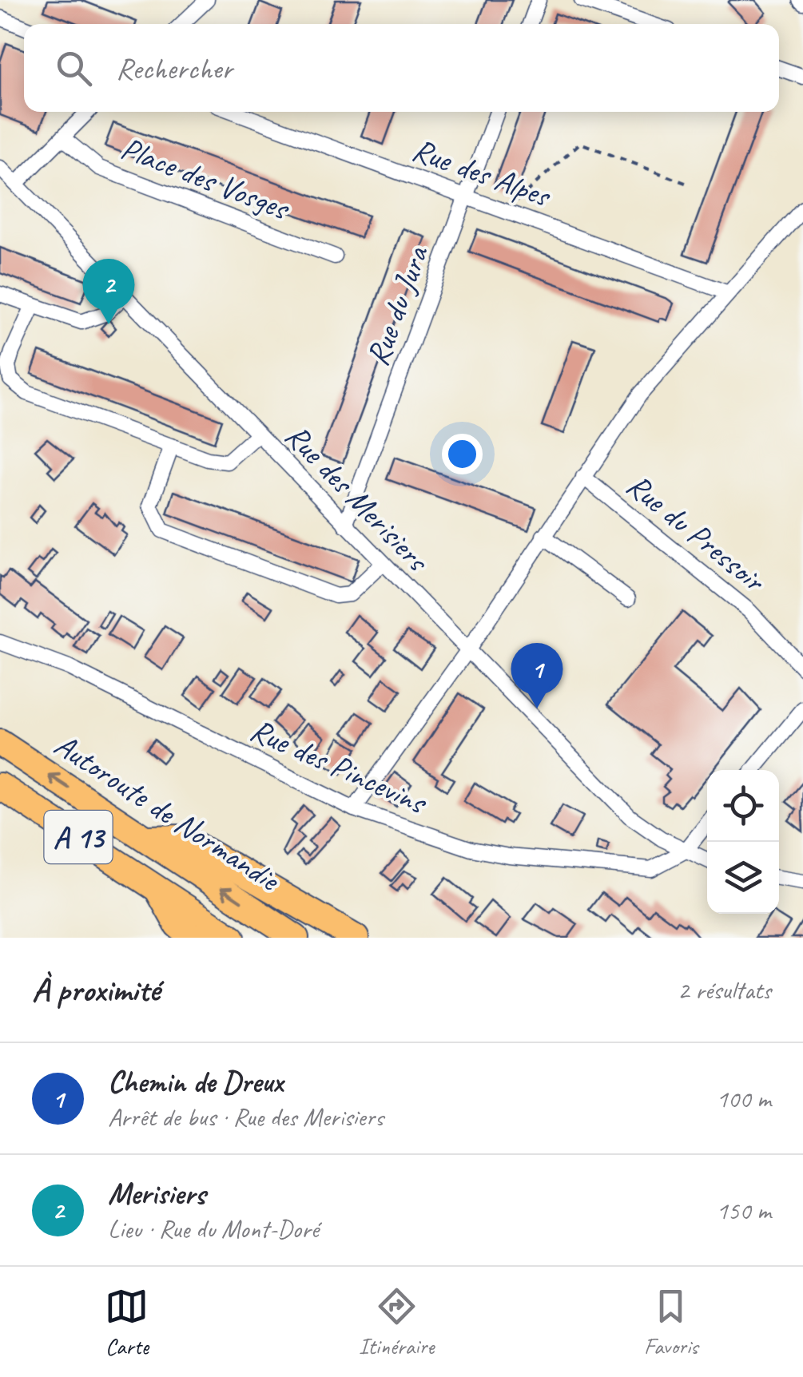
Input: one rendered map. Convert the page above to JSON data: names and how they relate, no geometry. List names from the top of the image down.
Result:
{
  "streets": {
    "highway": ["Autoroute de Normandie", "A 13"],
    "street": [
      "Rue des Alpes",
      "Place des Vosges",
      "Rue du Jura",
      "Rue des Merisiers",
      "Rue du Pressoir",
      "Rue des Pincevins"
    ]
  },
  "crossings": [
    ["Rue des Alpes", "Rue du Jura"],
    ["Rue du Jura", "Rue des Merisiers"],
    ["Rue des Merisiers", "Rue des Pincevins"]
  ],
  "page": {
    "search": "Rechercher",
    "pins": ["2", "1"],
    "heading": ["À proximité", "2 résultats"],
    "list": [
      {
        "mark": "1",
        "name": "Chemin de Dreux",
        "note": "Arrêt de bus · Rue des Merisiers",
        "value": "100 m"
      },
      {
        "mark": "2",
        "name": "Merisiers",
        "note": "Lieu · Rue du Mont-Doré",
        "value": "150 m"
      }
    ],
    "nav": ["Carte", "Itinéraire", "Favoris"]
  }
}
